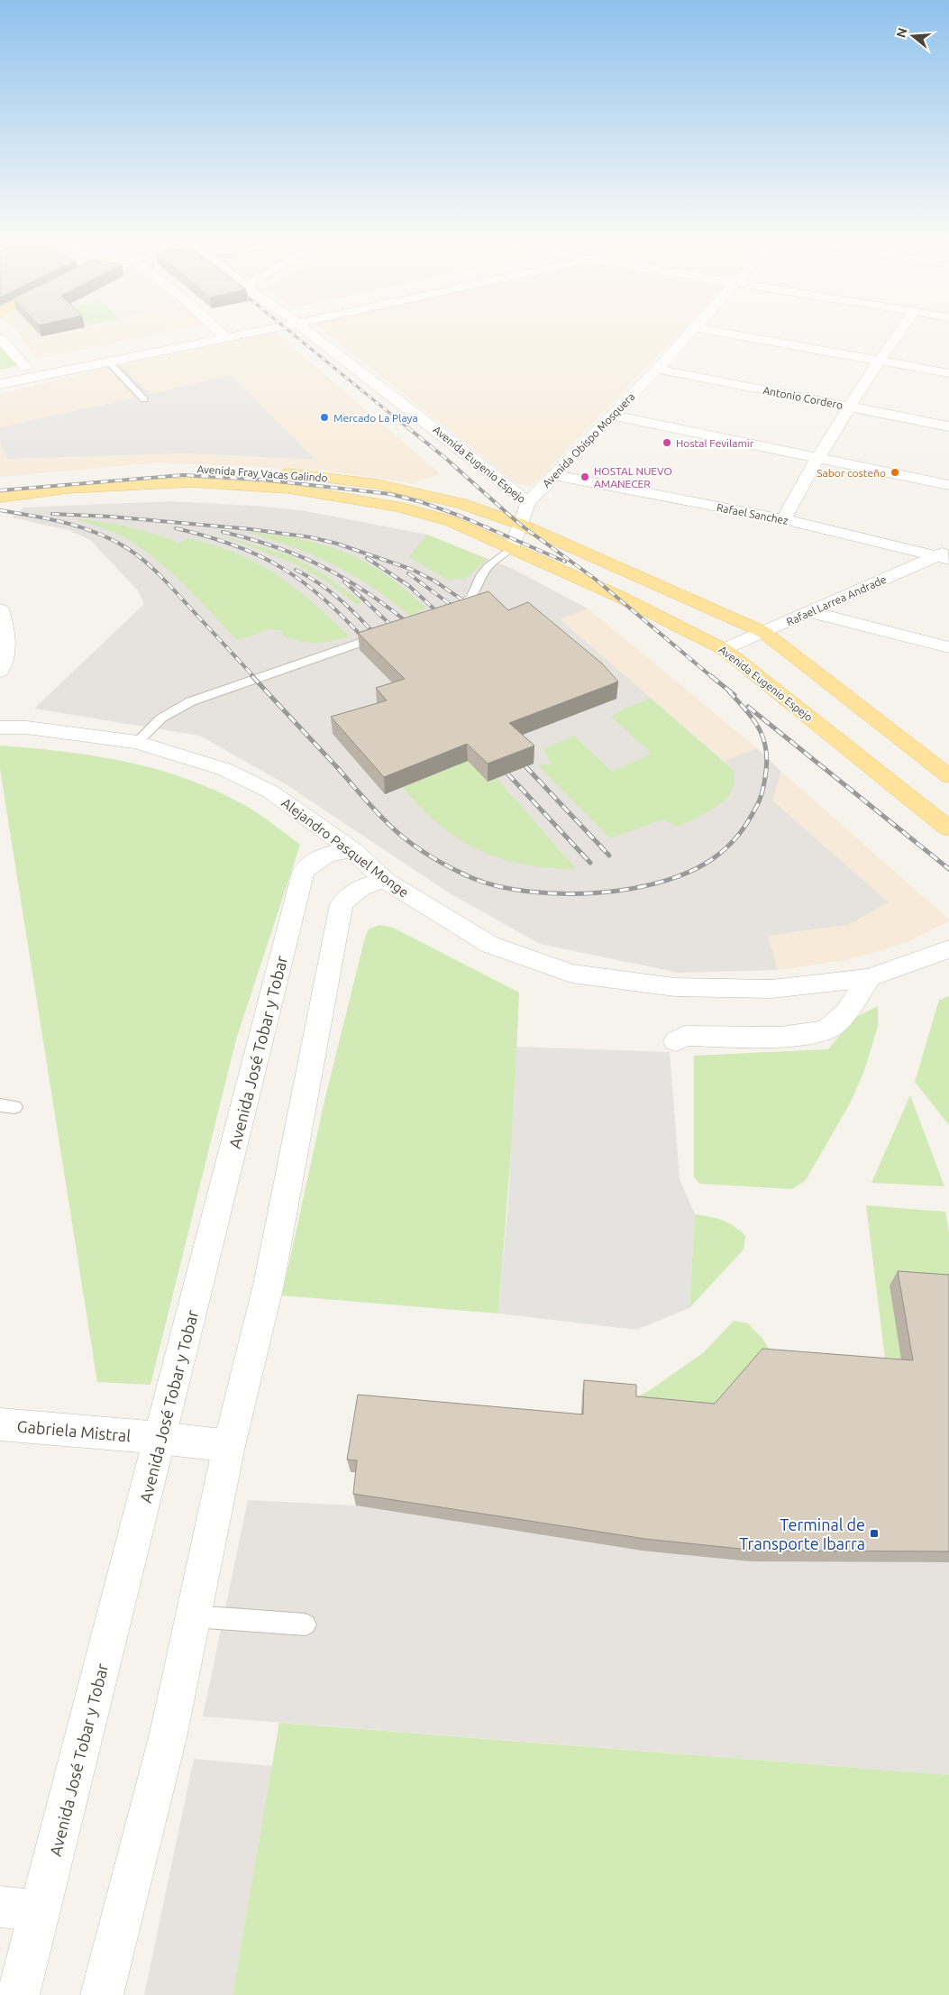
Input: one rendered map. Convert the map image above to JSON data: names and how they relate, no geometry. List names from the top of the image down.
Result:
{
  "streets": {
    "main road": ["Avenida Eugenio Espejo", "Avenida Fray Vacas Galindo"],
    "street": [
      "Antonio Cordero",
      "Avenida Obispo Mosquera",
      "Rafael Sanchez",
      "Rafael Larrea Andrade",
      "Alejandro Pasquel Monge",
      "Avenida José Tobar y Tobar",
      "Gabriela Mistral"
    ]
  },
  "crossings": [
    ["Antonio Cordero", "Avenida Obispo Mosquera"],
    ["Avenida Obispo Mosquera", "Avenida Eugenio Espejo"],
    ["Avenida Obispo Mosquera", "Rafael Sanchez"],
    ["Avenida Eugenio Espejo", "Avenida Fray Vacas Galindo"],
    ["Avenida Eugenio Espejo", "Rafael Larrea Andrade"],
    ["Rafael Sanchez", "Rafael Larrea Andrade"],
    ["Alejandro Pasquel Monge", "Avenida José Tobar y Tobar"],
    ["Avenida José Tobar y Tobar", "Gabriela Mistral"]
  ],
  "places": {
    "other": [
      "Mercado La Playa",
      "Hostal Fevilamir",
      "Sabor costeño",
      "HOSTAL NUEVO AMANECER"
    ],
    "transit": ["Terminal de Transporte Ibarra"]
  },
  "north": "left"
}
